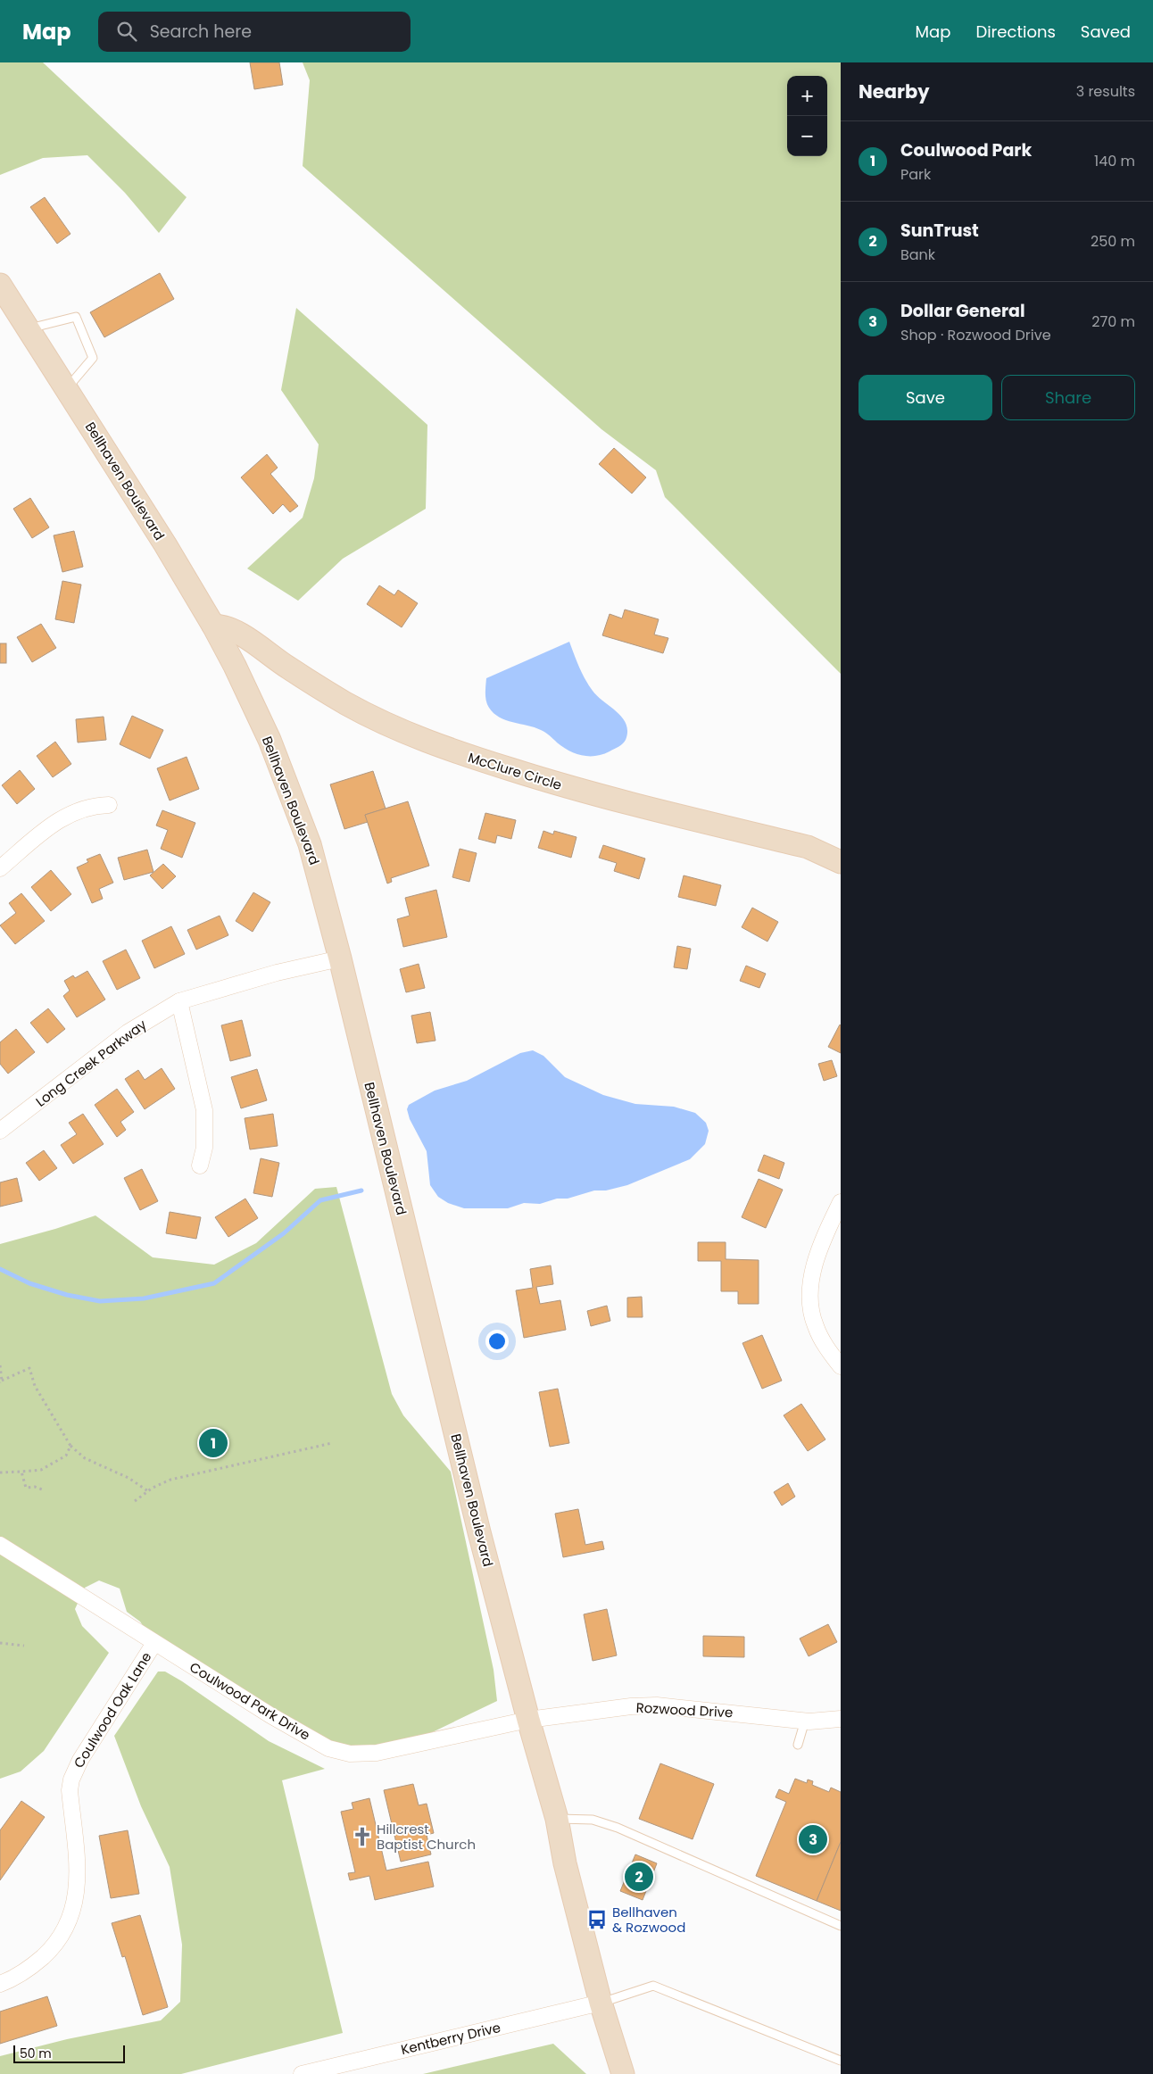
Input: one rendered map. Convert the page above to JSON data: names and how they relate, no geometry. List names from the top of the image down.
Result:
{
  "streets": {
    "main road": ["Bellhaven Boulevard", "McClure Circle"],
    "street": [
      "Long Creek Parkway",
      "Coulwood Park Drive",
      "Coulwood Oak Lane",
      "Rozwood Drive",
      "Kentberry Drive"
    ]
  },
  "crossings": [
    ["Bellhaven Boulevard", "McClure Circle"],
    ["Bellhaven Boulevard", "Long Creek Parkway"],
    ["Bellhaven Boulevard", "Coulwood Park Drive"],
    ["Bellhaven Boulevard", "Rozwood Drive"],
    ["Bellhaven Boulevard", "Kentberry Drive"],
    ["Coulwood Park Drive", "Coulwood Oak Lane"],
    ["Coulwood Park Drive", "Rozwood Drive"]
  ],
  "places": {
    "church": ["Hillcrest Baptist Church"],
    "bus stop": ["Bellhaven & Rozwood"]
  },
  "scale_bar": "50 m",
  "page": {
    "header": "Map",
    "search": "Search here",
    "nav": ["Map", "Directions", "Saved"],
    "heading": ["Nearby", "3 results"],
    "map_buttons": ["+", "−"],
    "list": [
      {
        "mark": "1",
        "name": "Coulwood Park",
        "note": "Park",
        "value": "140 m"
      },
      {
        "mark": "2",
        "name": "SunTrust",
        "note": "Bank",
        "value": "250 m"
      },
      {
        "mark": "3",
        "name": "Dollar General",
        "note": "Shop · Rozwood Drive",
        "value": "270 m"
      }
    ],
    "buttons": ["Save", "Share"],
    "pins": ["1", "3", "2"],
    "scale": "50 m"
  }
}
